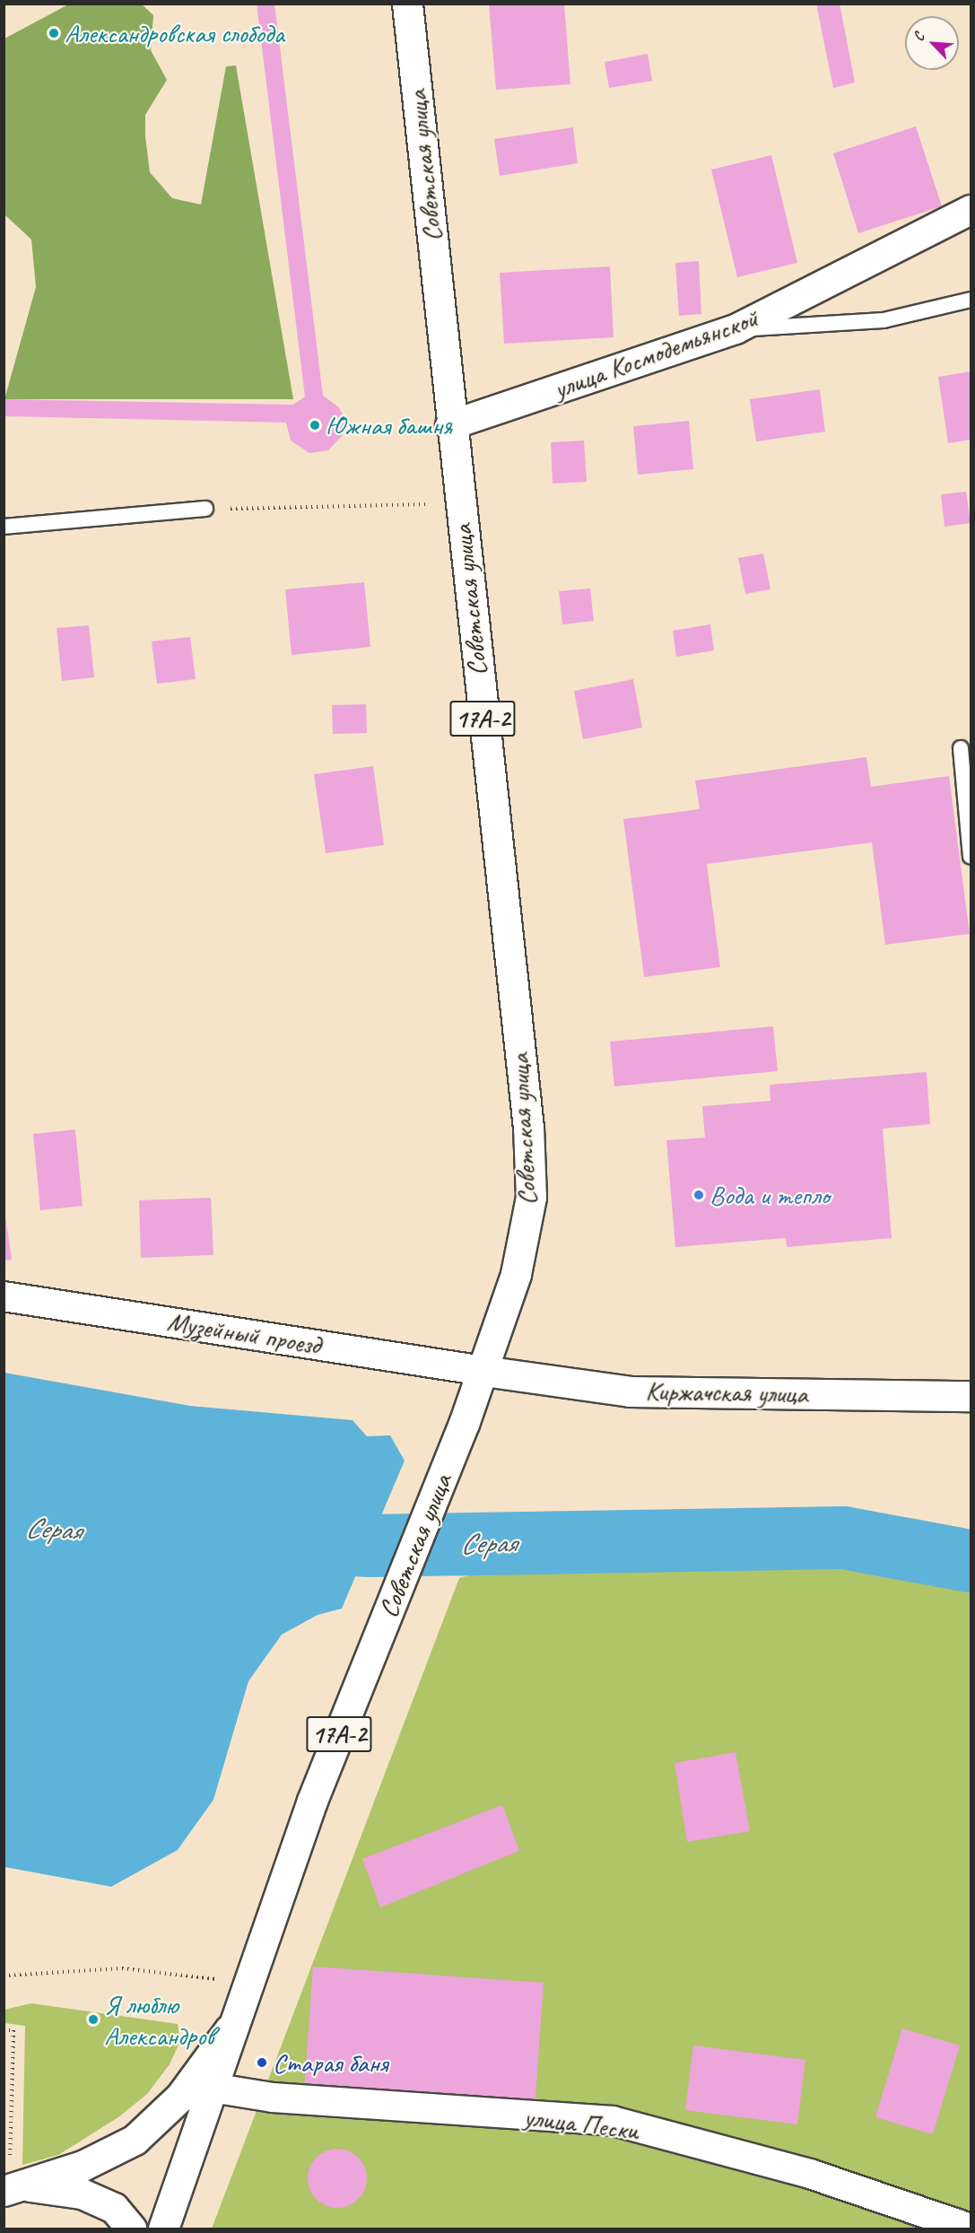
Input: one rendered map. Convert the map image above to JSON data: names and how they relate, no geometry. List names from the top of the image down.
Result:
{
  "streets": {
    "main road": ["Советская улица", "17А-2", "Киржачская улица"],
    "street": ["улица Космодемьянской", "Музейный проезд", "улица Пески"]
  },
  "crossings": [
    ["Советская улица", "улица Космодемьянской"],
    ["Советская улица", "Музейный проезд"],
    ["Советская улица", "Киржачская улица"],
    ["Советская улица", "улица Пески"],
    ["Музейный проезд", "Киржачская улица"]
  ],
  "water": ["Серая"],
  "places": [
    "Александровская слобода",
    "Южная башня",
    "Вода и тепло",
    "Я люблю Александров",
    "Старая баня"
  ],
  "north": "top left"
}
